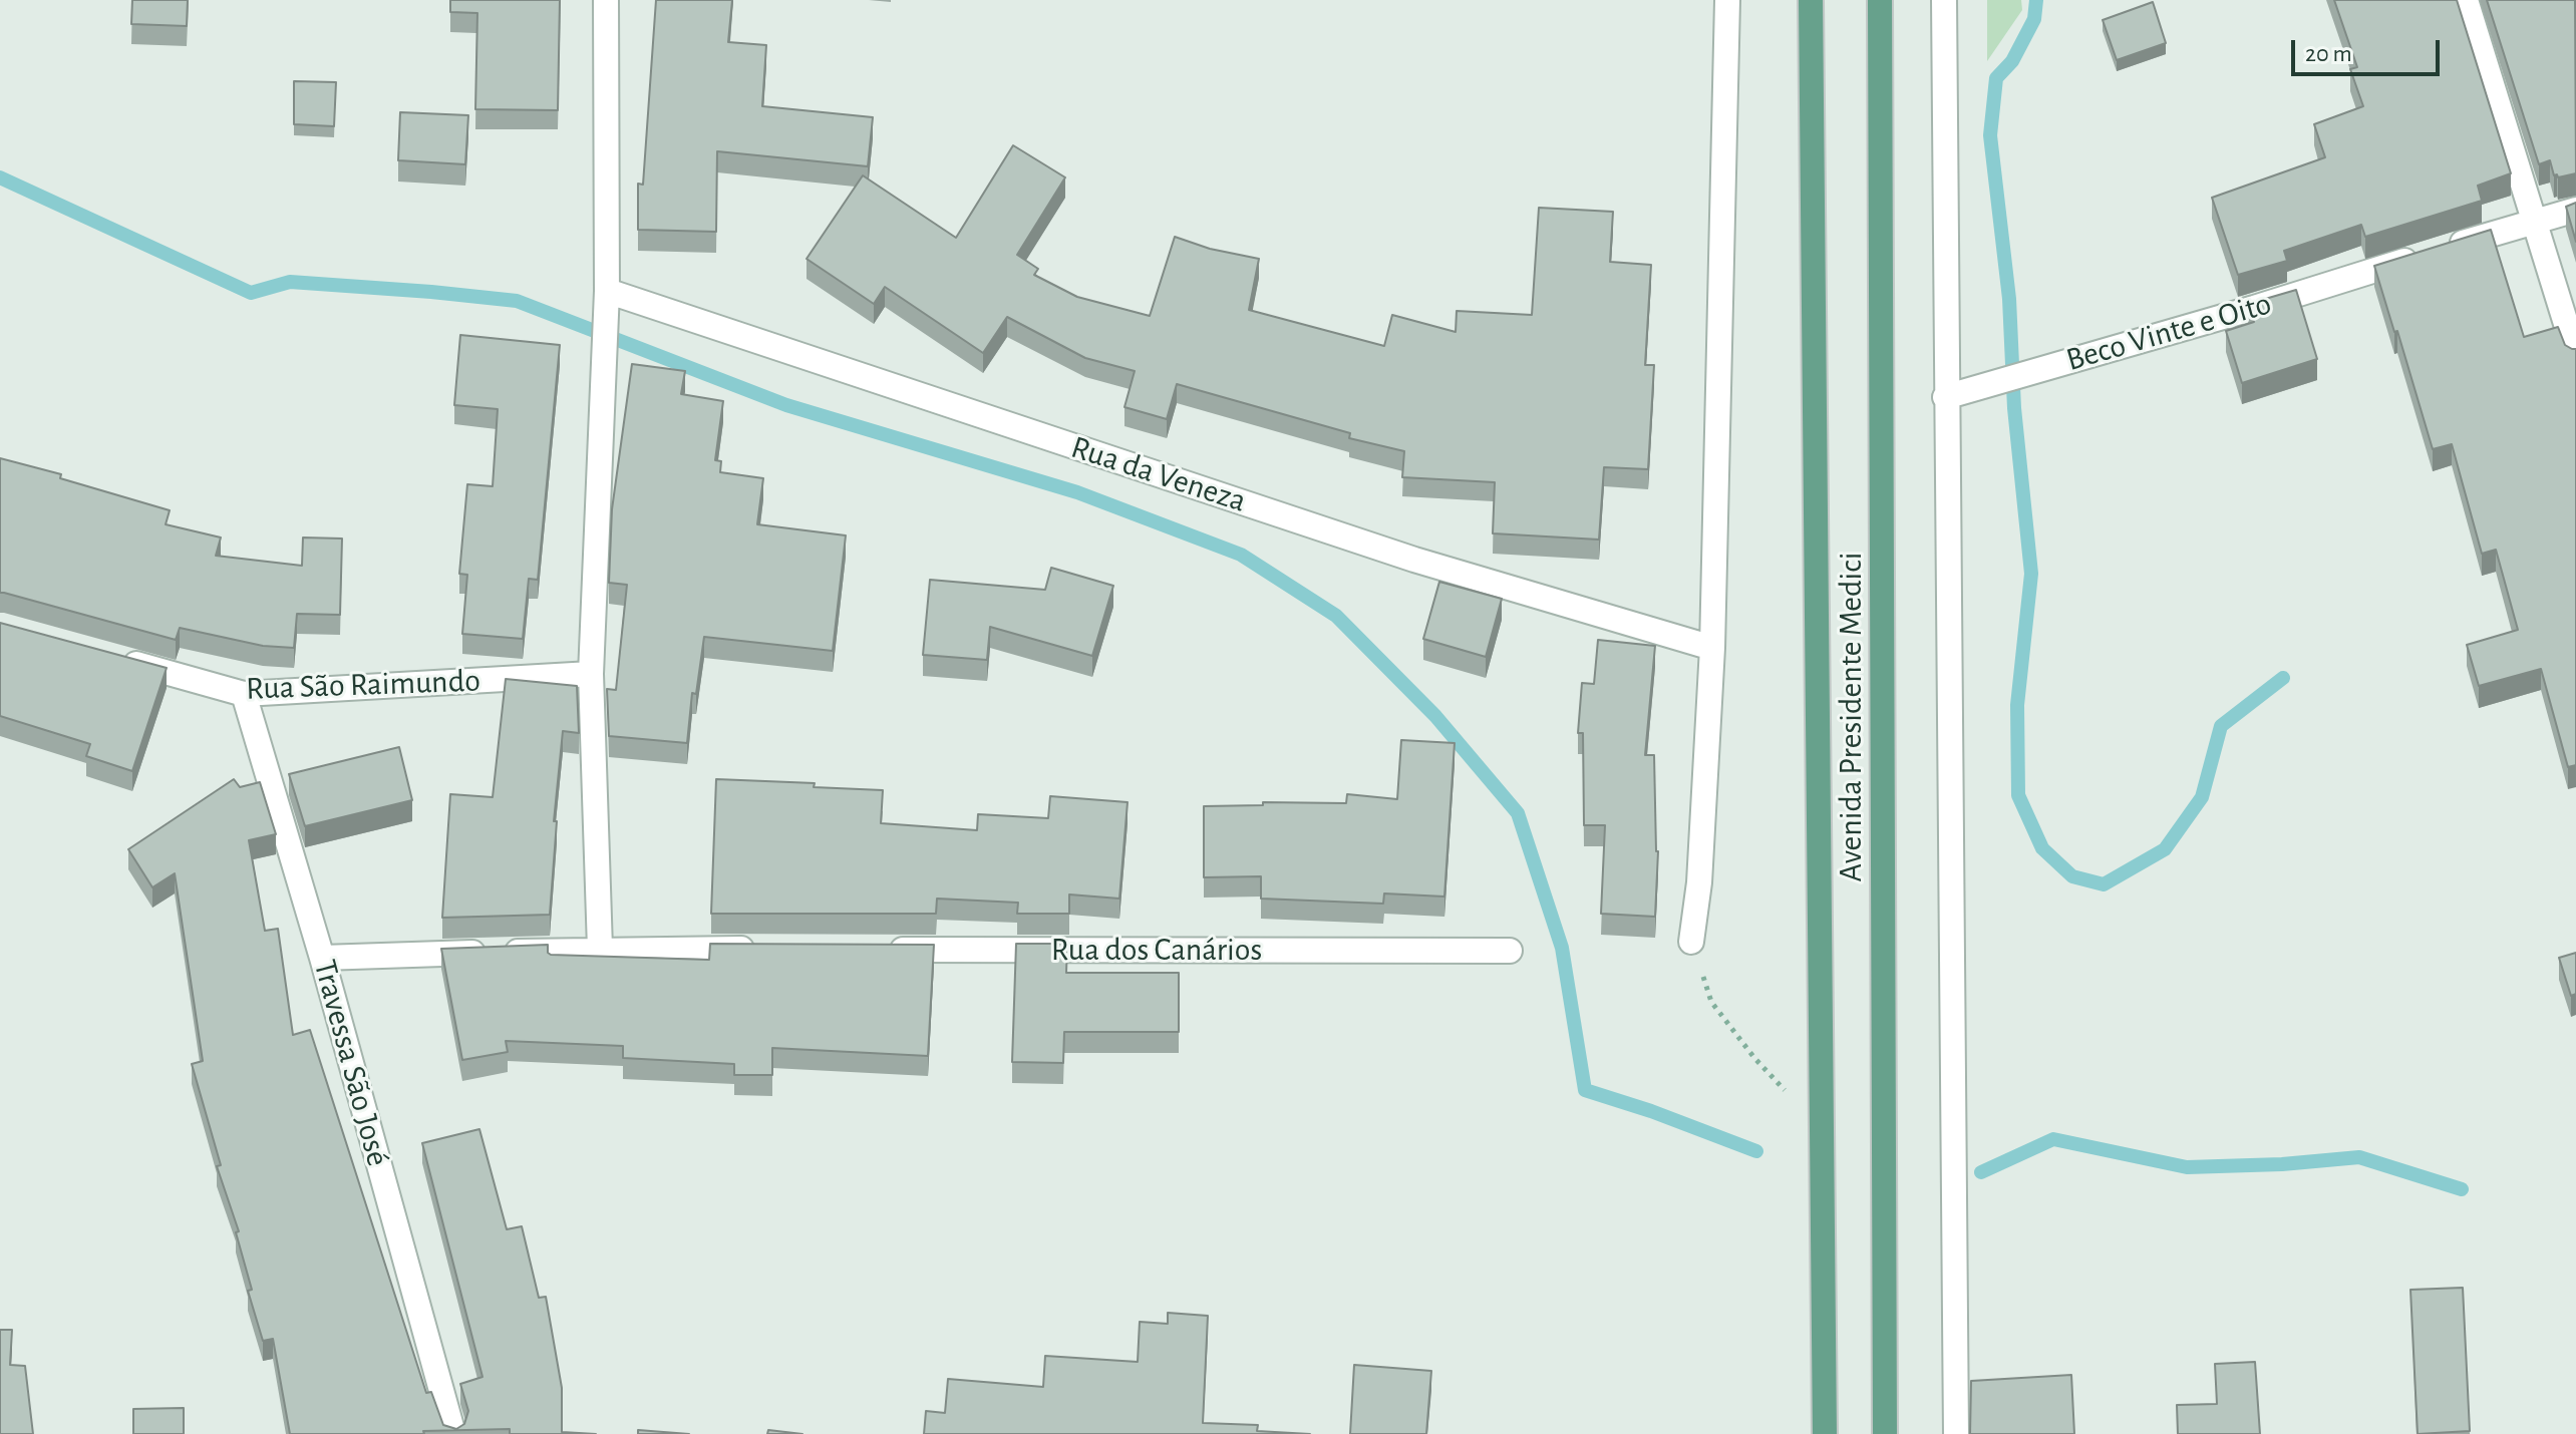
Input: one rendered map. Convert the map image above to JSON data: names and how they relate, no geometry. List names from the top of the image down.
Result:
{
  "streets": {
    "main road": ["Avenida Presidente Medici"],
    "street": [
      "Beco Vinte e Oito",
      "Rua da Veneza",
      "Rua São Raimundo",
      "Rua dos Canários",
      "Travessa São José"
    ]
  },
  "crossings": [
    ["Rua São Raimundo", "Travessa São José"]
  ],
  "scale_bar": "20 m"
}
